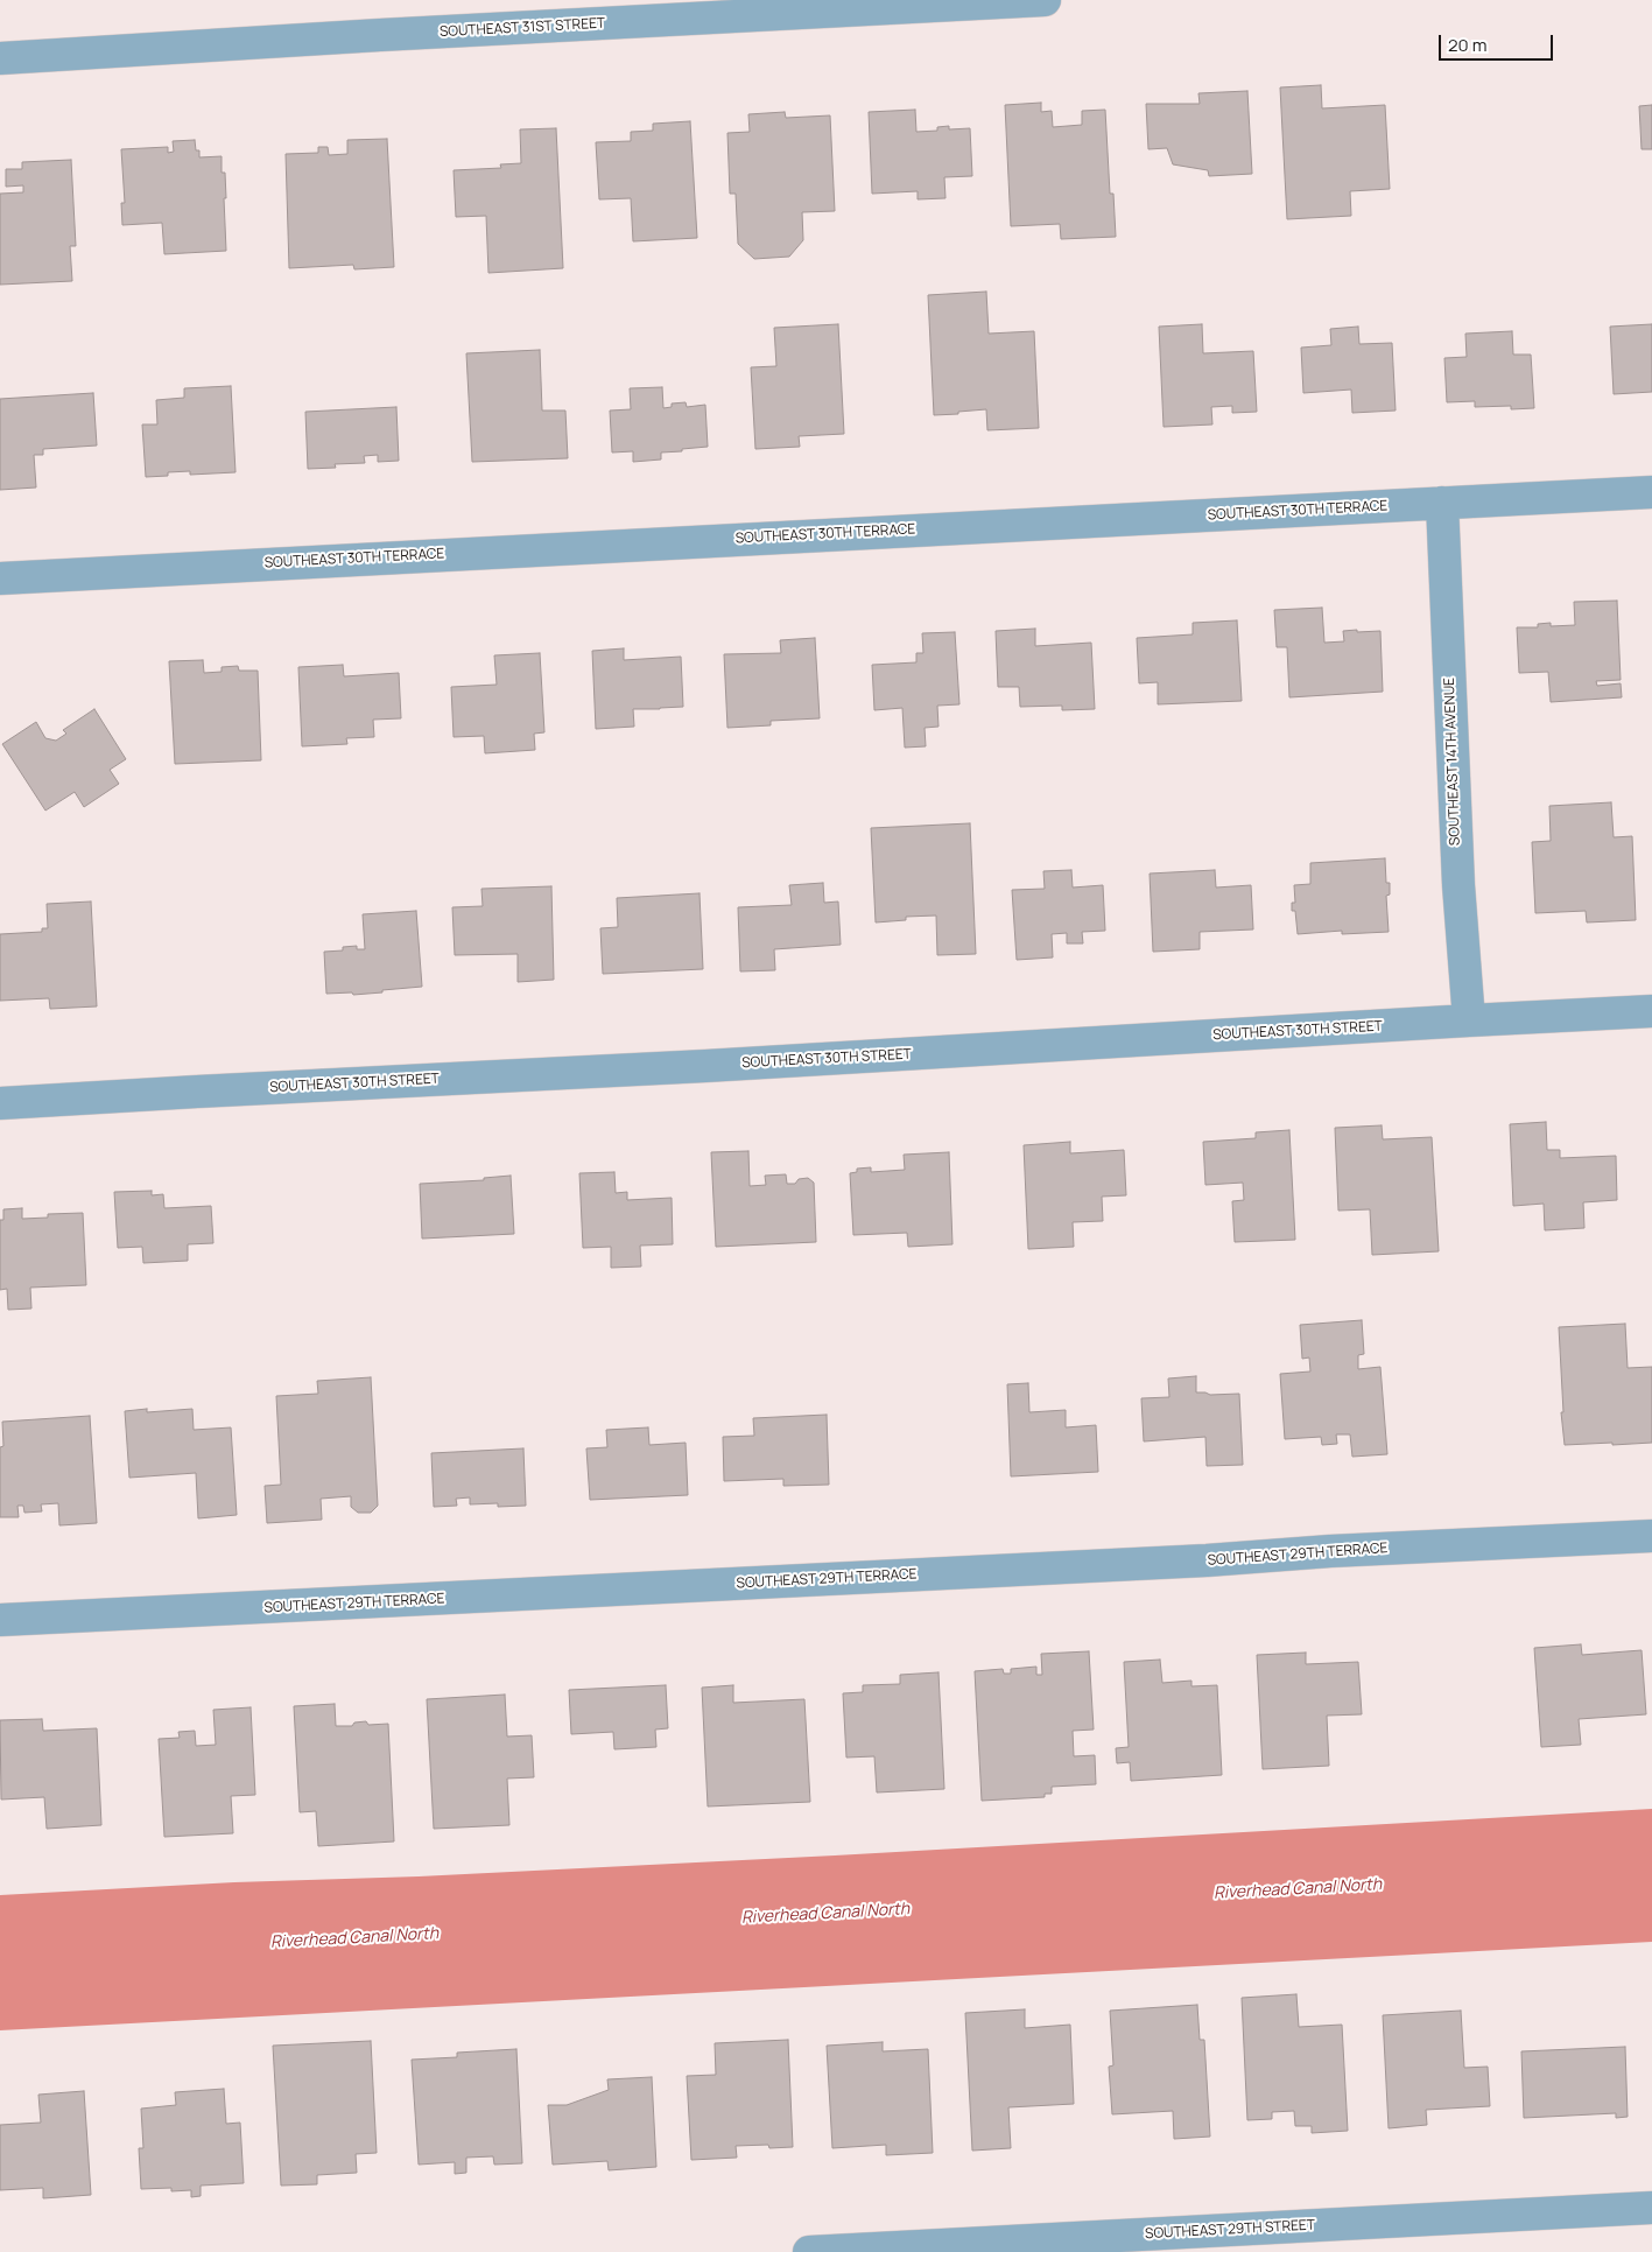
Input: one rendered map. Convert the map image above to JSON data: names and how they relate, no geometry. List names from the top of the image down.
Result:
{
  "streets": {
    "street": [
      "SOUTHEAST 31ST STREET",
      "SOUTHEAST 30TH TERRACE",
      "SOUTHEAST 14TH AVENUE",
      "SOUTHEAST 30TH STREET",
      "SOUTHEAST 29TH TERRACE",
      "SOUTHEAST 29TH STREET"
    ]
  },
  "crossings": [
    ["SOUTHEAST 30TH TERRACE", "SOUTHEAST 14TH AVENUE"],
    ["SOUTHEAST 14TH AVENUE", "SOUTHEAST 30TH STREET"]
  ],
  "water": ["Riverhead Canal North"],
  "scale_bar": "20 m"
}
